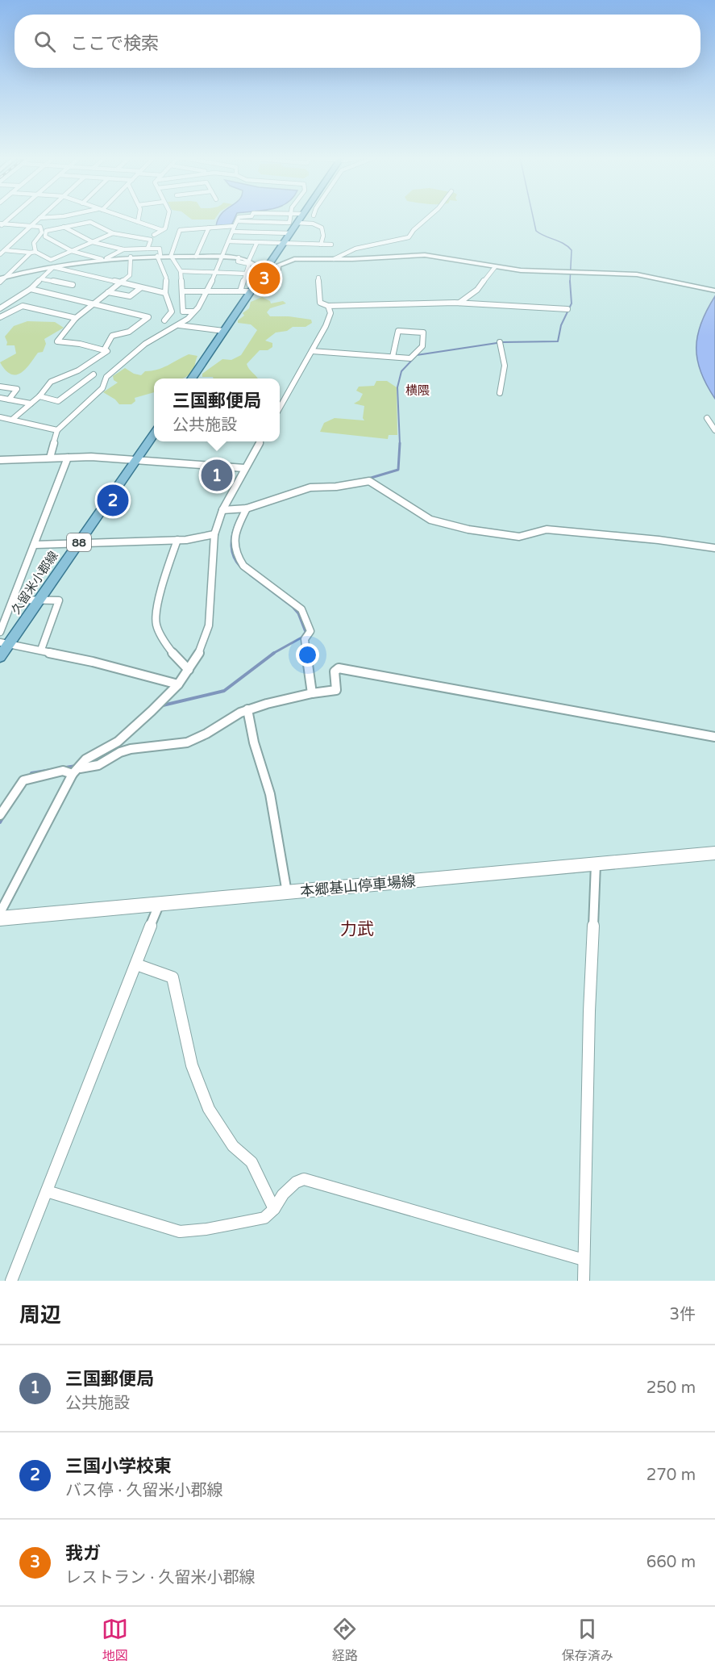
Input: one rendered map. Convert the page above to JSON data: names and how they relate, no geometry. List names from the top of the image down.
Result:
{
  "streets": {
    "main road": ["88", "久留米小郡線", "本郷基山停車場線"]
  },
  "districts": ["横隈", "力武"],
  "page": {
    "search": "ここで検索",
    "pins": ["3", "1", "2"],
    "popup": ["三国郵便局", "公共施設"],
    "heading": ["周辺", "3件"],
    "list": [
      {
        "mark": "1",
        "name": "三国郵便局",
        "note": "公共施設",
        "value": "250 m"
      },
      {
        "mark": "2",
        "name": "三国小学校東",
        "note": "バス停 · 久留米小郡線",
        "value": "270 m"
      },
      {
        "mark": "3",
        "name": "我ガ",
        "note": "レストラン · 久留米小郡線",
        "value": "660 m"
      }
    ],
    "nav": ["地図", "経路", "保存済み"]
  }
}
